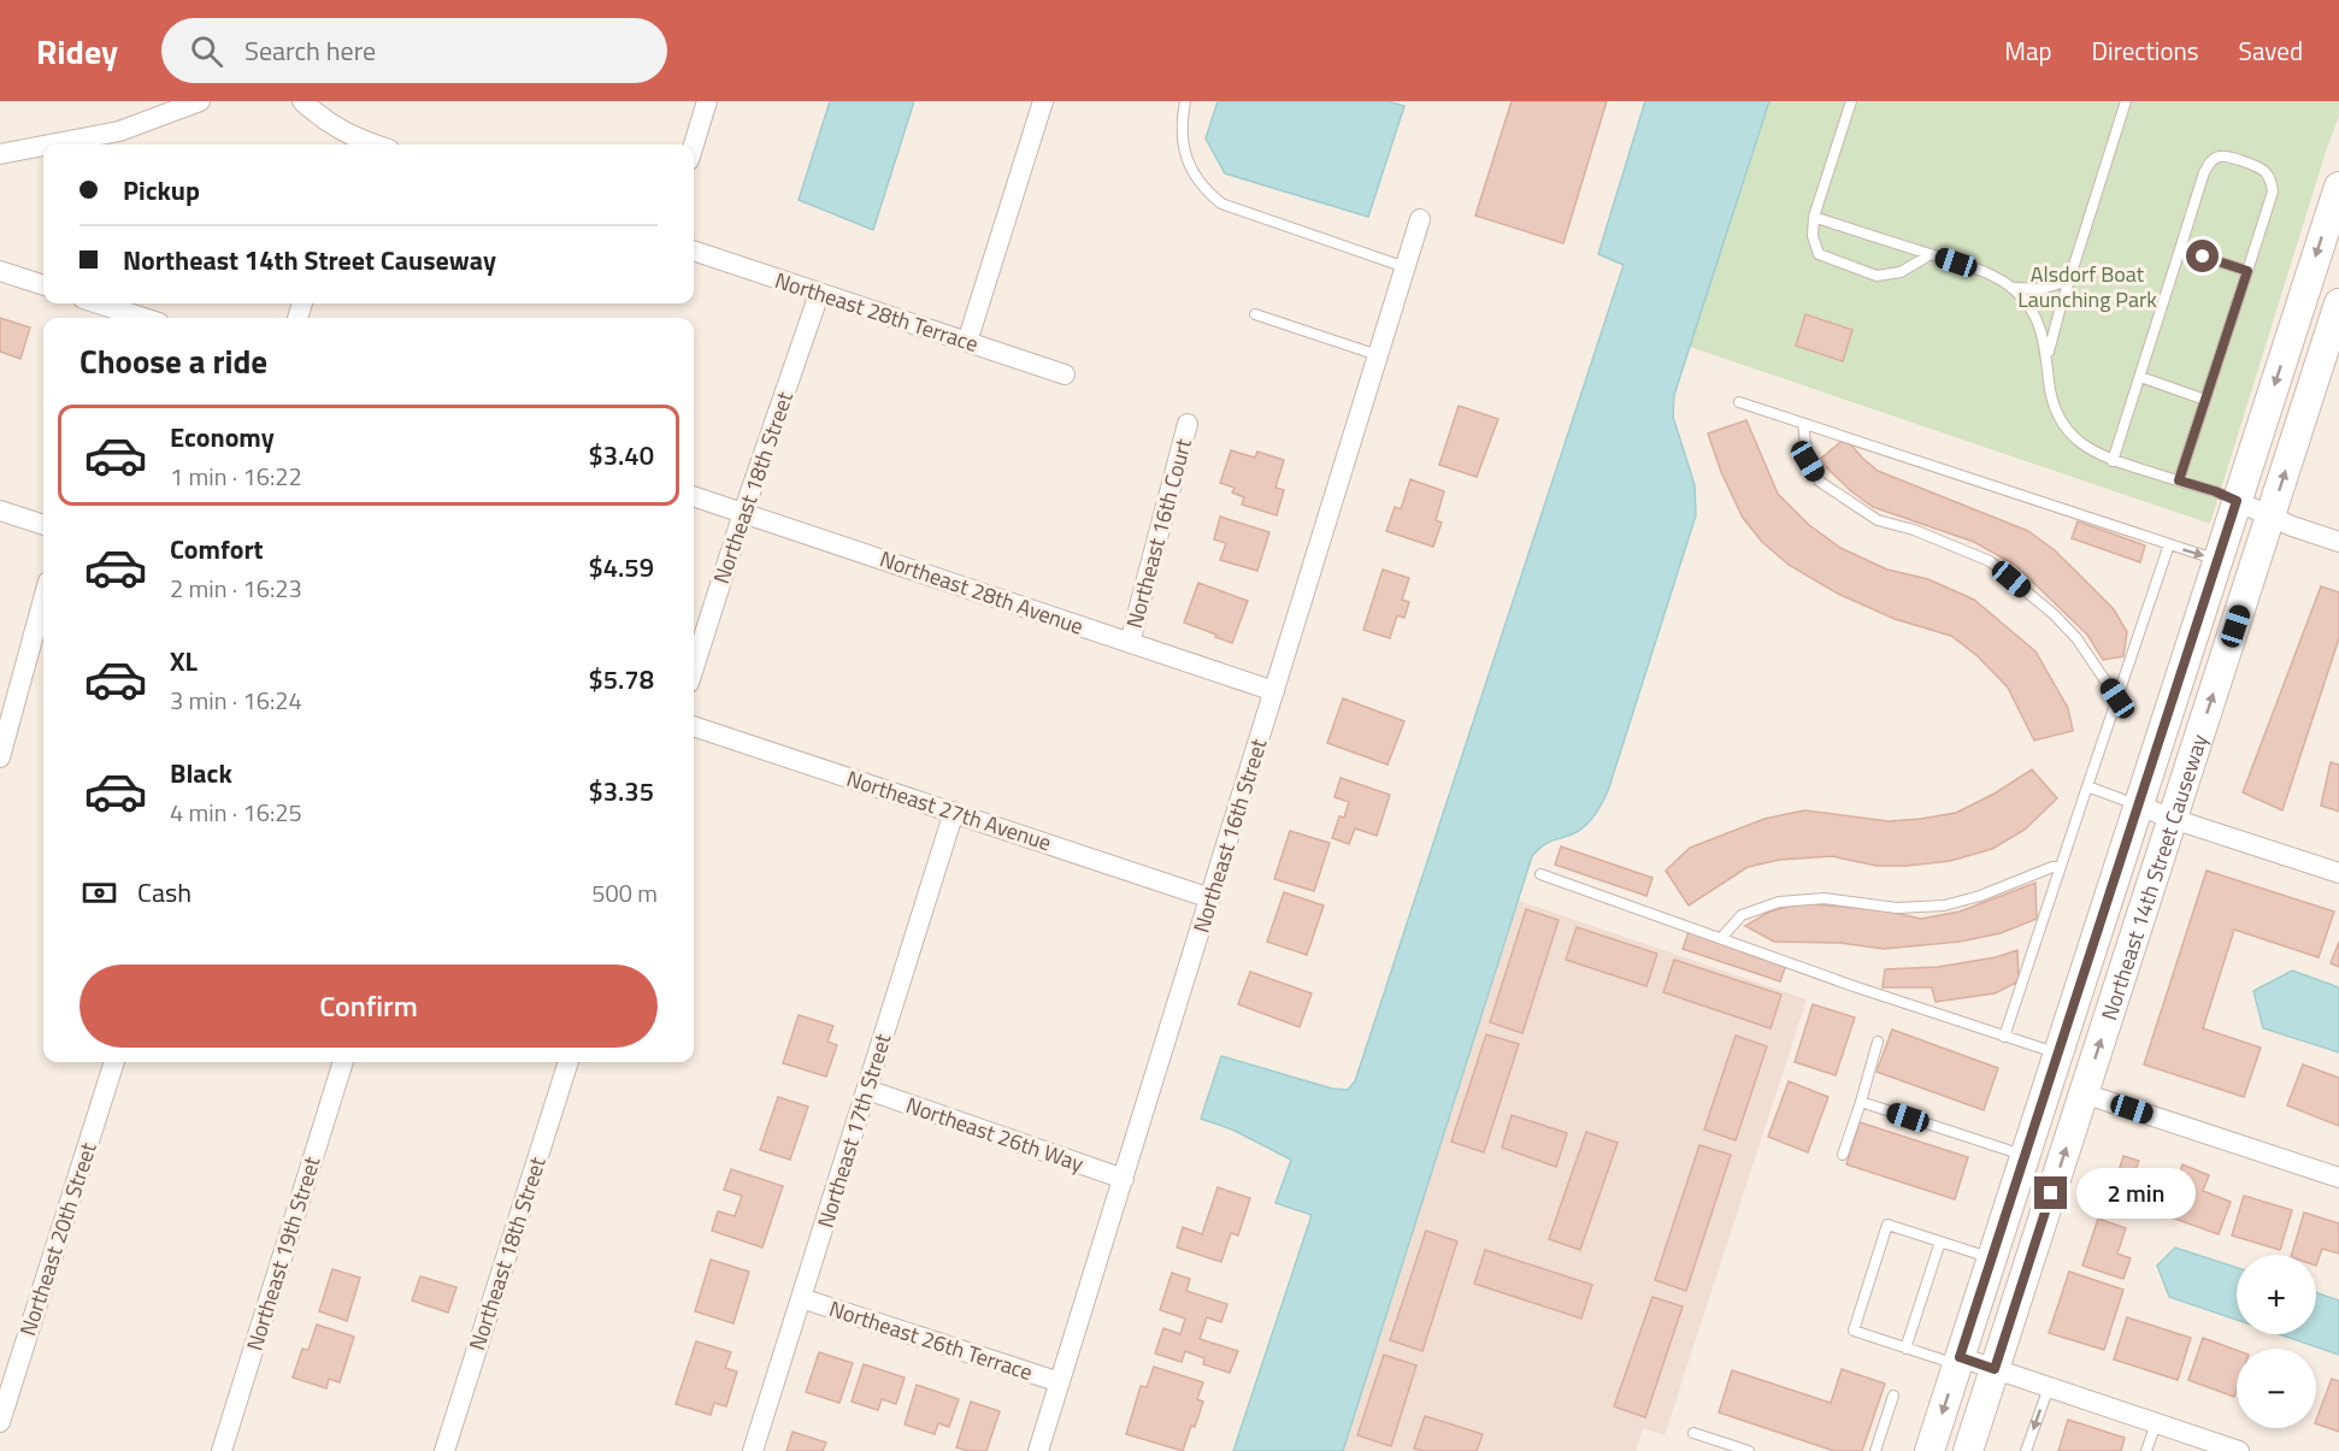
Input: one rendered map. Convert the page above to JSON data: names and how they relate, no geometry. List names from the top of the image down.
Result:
{
  "streets": {
    "main road": ["Northeast 14th Street Causeway"],
    "street": [
      "Northeast 28th Terrace",
      "Northeast 18th Street",
      "Northeast 16th Court",
      "Northeast 28th Avenue",
      "Northeast 27th Avenue",
      "Northeast 16th Street",
      "Northeast 17th Street",
      "Northeast 26th Way",
      "Northeast 20th Street",
      "Northeast 19th Street",
      "Northeast 26th Terrace"
    ]
  },
  "crossings": [
    ["Northeast 28th Terrace", "Northeast 18th Street"],
    ["Northeast 18th Street", "Northeast 28th Avenue"],
    ["Northeast 16th Court", "Northeast 28th Avenue"],
    ["Northeast 28th Avenue", "Northeast 16th Street"],
    ["Northeast 27th Avenue", "Northeast 16th Street"],
    ["Northeast 27th Avenue", "Northeast 17th Street"],
    ["Northeast 16th Street", "Northeast 26th Way"],
    ["Northeast 16th Street", "Northeast 26th Terrace"],
    ["Northeast 17th Street", "Northeast 26th Way"],
    ["Northeast 17th Street", "Northeast 26th Terrace"]
  ],
  "parks": ["Alsdorf Boat Launching Park"],
  "page": {
    "header": "Ridey",
    "search": "Search here",
    "nav": ["Map", "Directions", "Saved"],
    "banner": ["Pickup", "Northeast 14th Street Causeway"],
    "heading": "Choose a ride",
    "list": [
      {
        "name": "Economy",
        "note": "1 min · 16:22",
        "value": "$3.40"
      },
      {
        "name": "Comfort",
        "note": "2 min · 16:23",
        "value": "$4.59"
      },
      {
        "name": "XL",
        "note": "3 min · 16:24",
        "value": "$5.78"
      },
      {
        "name": "Black",
        "note": "4 min · 16:25",
        "value": "$3.35"
      }
    ],
    "pay": ["Cash", "500 m"],
    "buttons": "Confirm",
    "bubble": "2 min",
    "map_buttons": ["+", "−"]
  }
}
